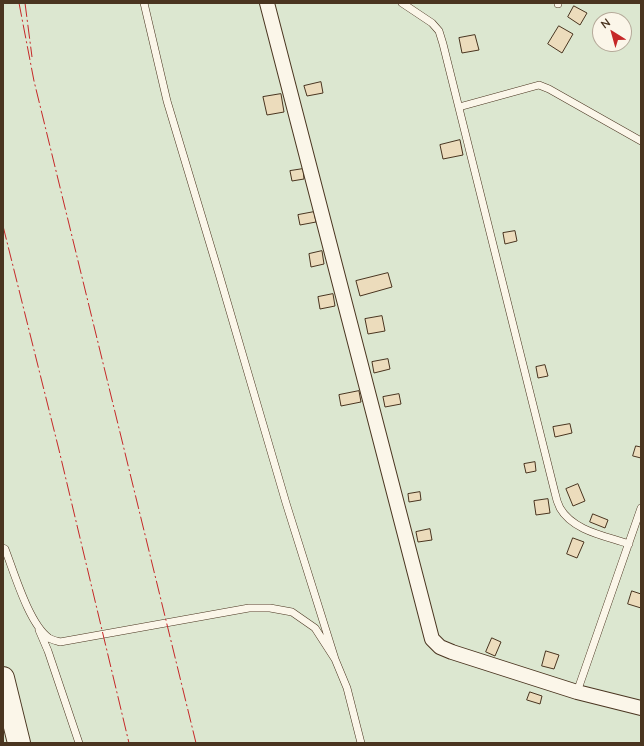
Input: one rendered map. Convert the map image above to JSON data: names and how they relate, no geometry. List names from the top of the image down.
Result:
{
  "north": "top left"
}
